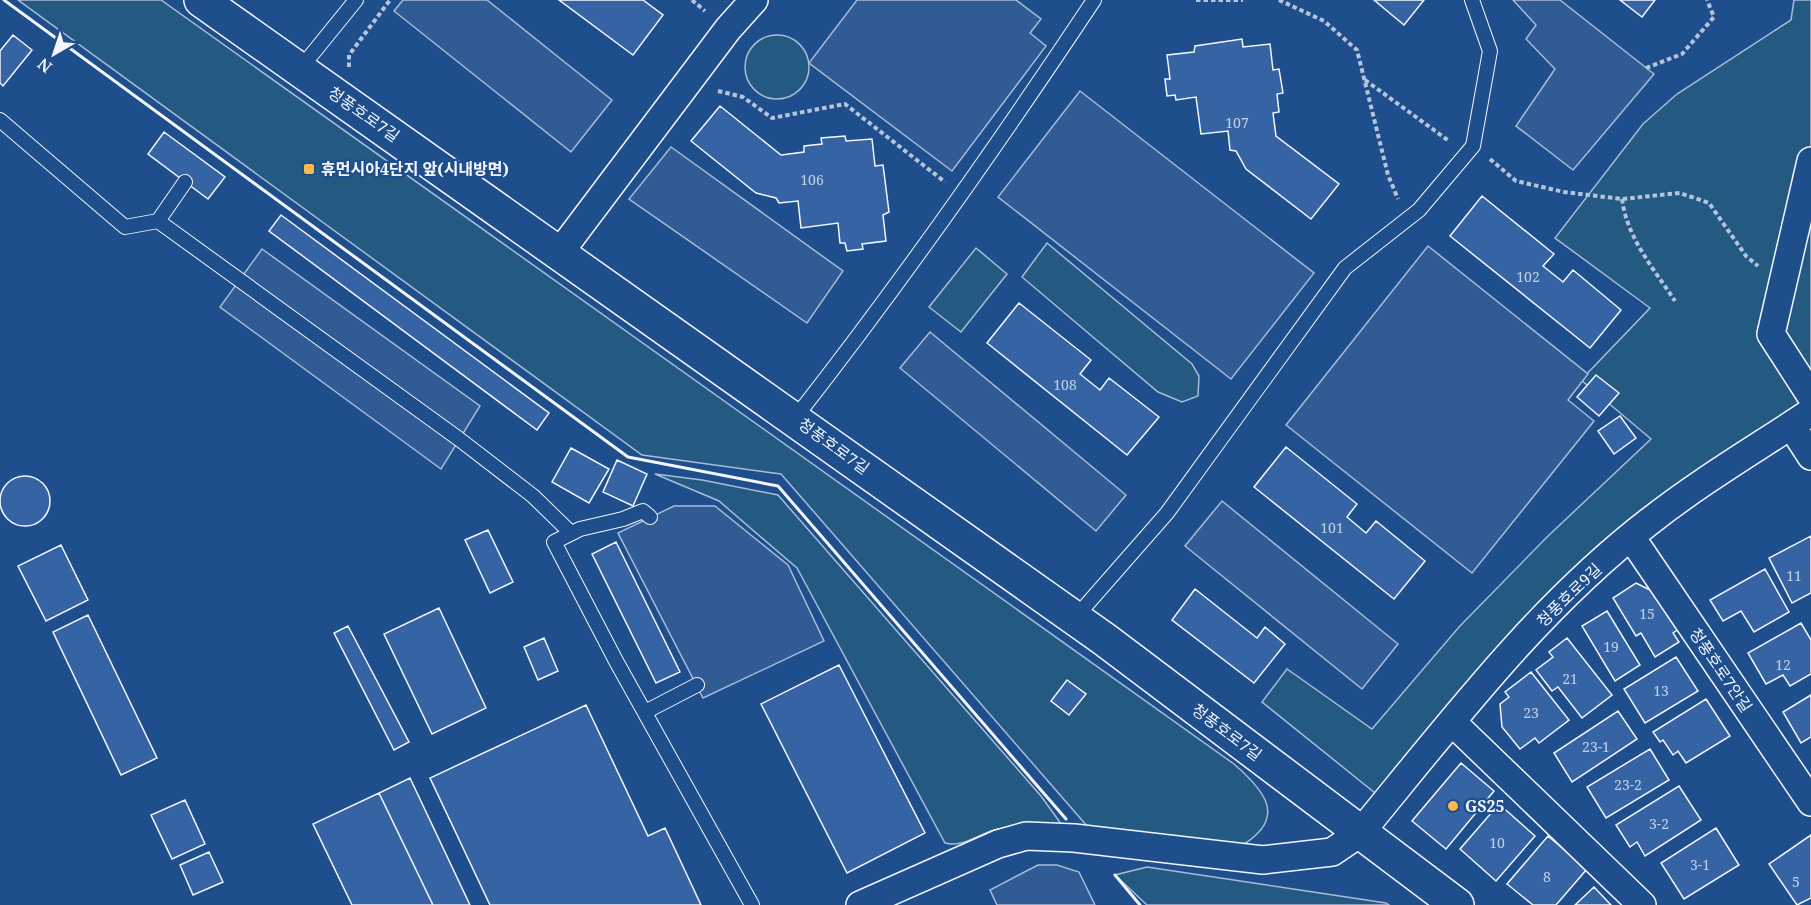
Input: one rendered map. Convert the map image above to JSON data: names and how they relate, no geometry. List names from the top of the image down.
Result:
{
  "streets": {
    "street": ["청풍호로7길", "청풍호로9길", "청풍호로7안길"]
  },
  "crossings": [
    ["청풍호로7길", "청풍호로9길"],
    ["청풍호로9길", "청풍호로7안길"]
  ],
  "places": {
    "transit": ["휴먼시아4단지 앞(시내방면)"],
    "other": ["GS25"]
  },
  "house_numbers": [
    "107",
    "106",
    "102",
    "108",
    "101",
    "11",
    "15",
    "19",
    "12",
    "21",
    "13",
    "23",
    "23-1",
    "23-2",
    "3-2",
    "10",
    "3-1",
    "8",
    "5"
  ],
  "north": "bottom left"
}
